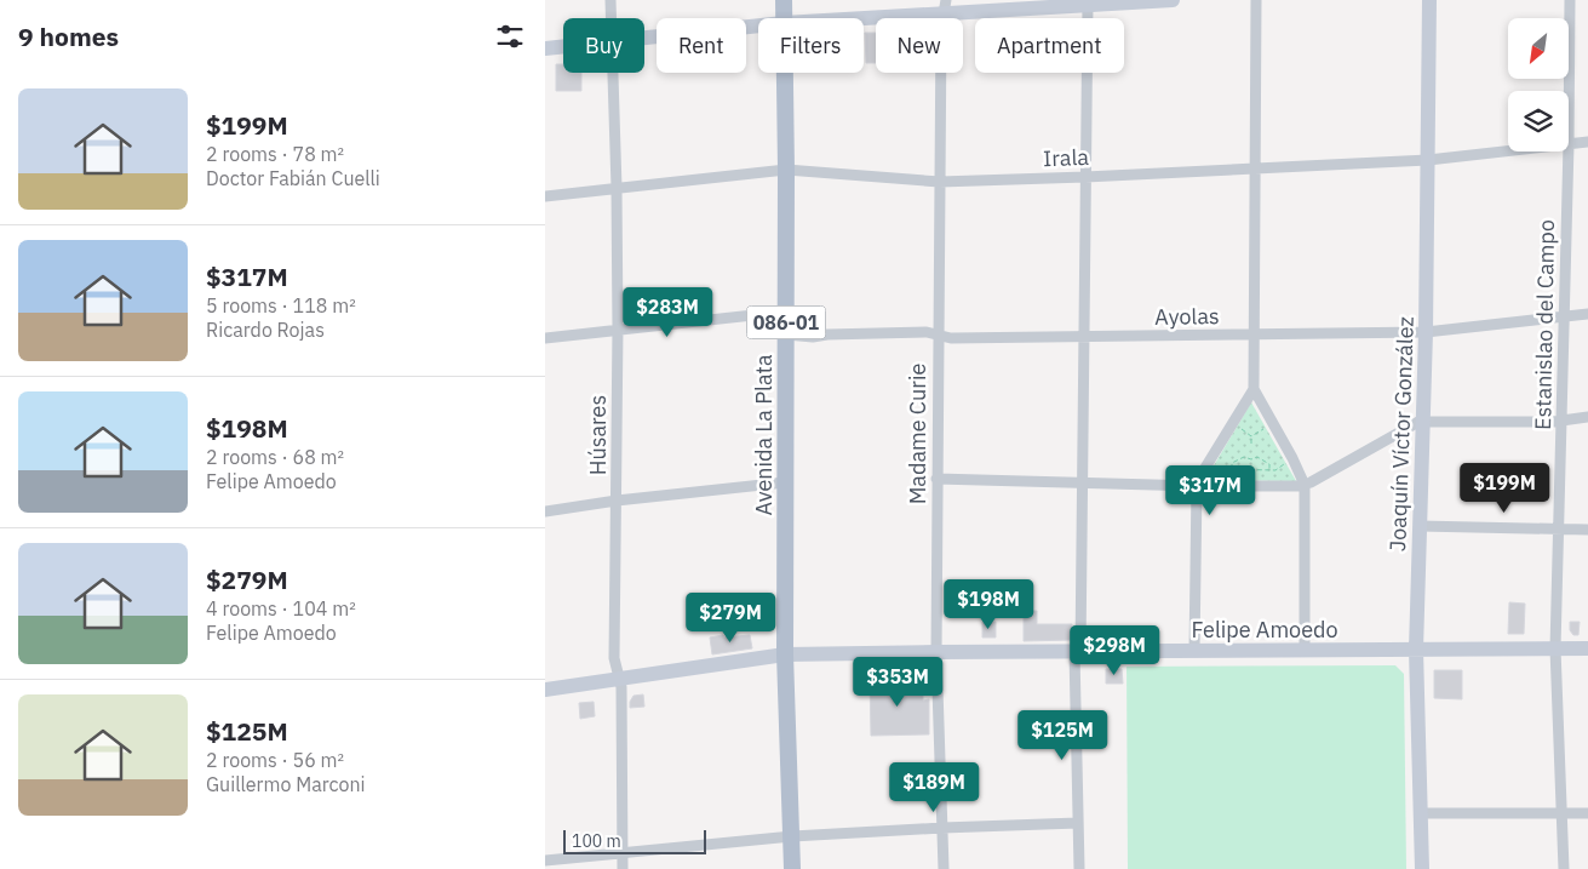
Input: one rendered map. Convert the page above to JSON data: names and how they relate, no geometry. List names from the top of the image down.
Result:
{
  "streets": {
    "main road": ["086-01", "Avenida La Plata"],
    "street": [
      "Irala",
      "Ayolas",
      "Estanislao del Campo",
      "Madame Curie",
      "Joaquín Víctor González",
      "Húsares",
      "Felipe Amoedo"
    ]
  },
  "crossings": [
    ["Irala", "Estanislao del Campo"],
    ["Irala", "Madame Curie"],
    ["Irala", "Joaquín Víctor González"],
    ["Irala", "Húsares"],
    ["Irala", "Avenida La Plata"],
    ["Ayolas", "Estanislao del Campo"],
    ["Ayolas", "Madame Curie"],
    ["Ayolas", "Joaquín Víctor González"],
    ["Ayolas", "Avenida La Plata"],
    ["Estanislao del Campo", "Felipe Amoedo"],
    ["Madame Curie", "Felipe Amoedo"],
    ["Joaquín Víctor González", "Felipe Amoedo"],
    ["Húsares", "Felipe Amoedo"],
    ["Avenida La Plata", "Felipe Amoedo"]
  ],
  "scale_bar": "100 m",
  "north": "bottom left",
  "page": {
    "heading": "9 homes",
    "chip": [
      "Buy",
      "Rent",
      "Filters",
      "New",
      "Apartment"
    ],
    "list": [
      {
        "name": "$199M",
        "note": "2 rooms · 78 m² · Doctor Fabián Cuelli"
      },
      {
        "name": "$317M",
        "note": "5 rooms · 118 m² · Ricardo Rojas"
      },
      {
        "name": "$198M",
        "note": "2 rooms · 68 m² · Felipe Amoedo"
      },
      {
        "name": "$279M",
        "note": "4 rooms · 104 m² · Felipe Amoedo"
      },
      {
        "name": "$125M",
        "note": "2 rooms · 56 m² · Guillermo Marconi"
      }
    ],
    "price": [
      "$283M",
      "$199M",
      "$317M",
      "$198M",
      "$279M",
      "$298M",
      "$353M",
      "$125M",
      "$189M"
    ],
    "scale": "100 m"
  }
}
